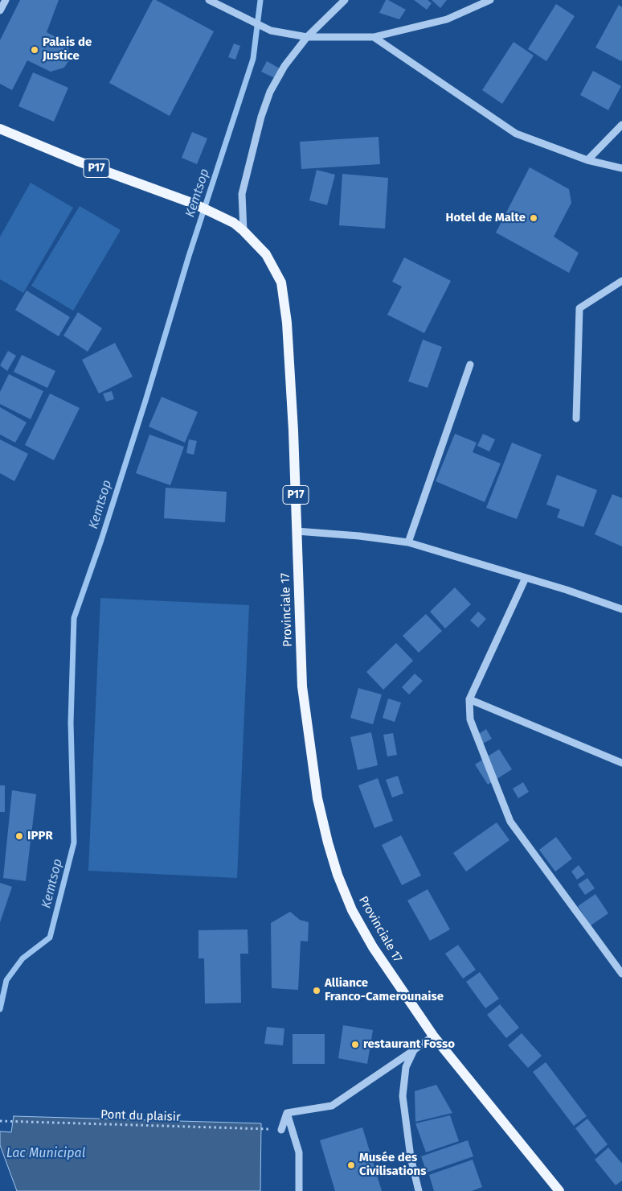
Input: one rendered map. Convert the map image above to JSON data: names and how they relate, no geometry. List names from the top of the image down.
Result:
{
  "streets": {
    "main road": ["P17", "Provinciale 17"],
    "path": ["Pont du plaisir"]
  },
  "water": ["Kemtsop", "Lac Municipal"],
  "places": [
    "Palais de Justice",
    "Hotel de Malte",
    "IPPR",
    "Alliance Franco-Camerounaise",
    "restaurant Fosso",
    "Musée des Civilisations"
  ]
}
